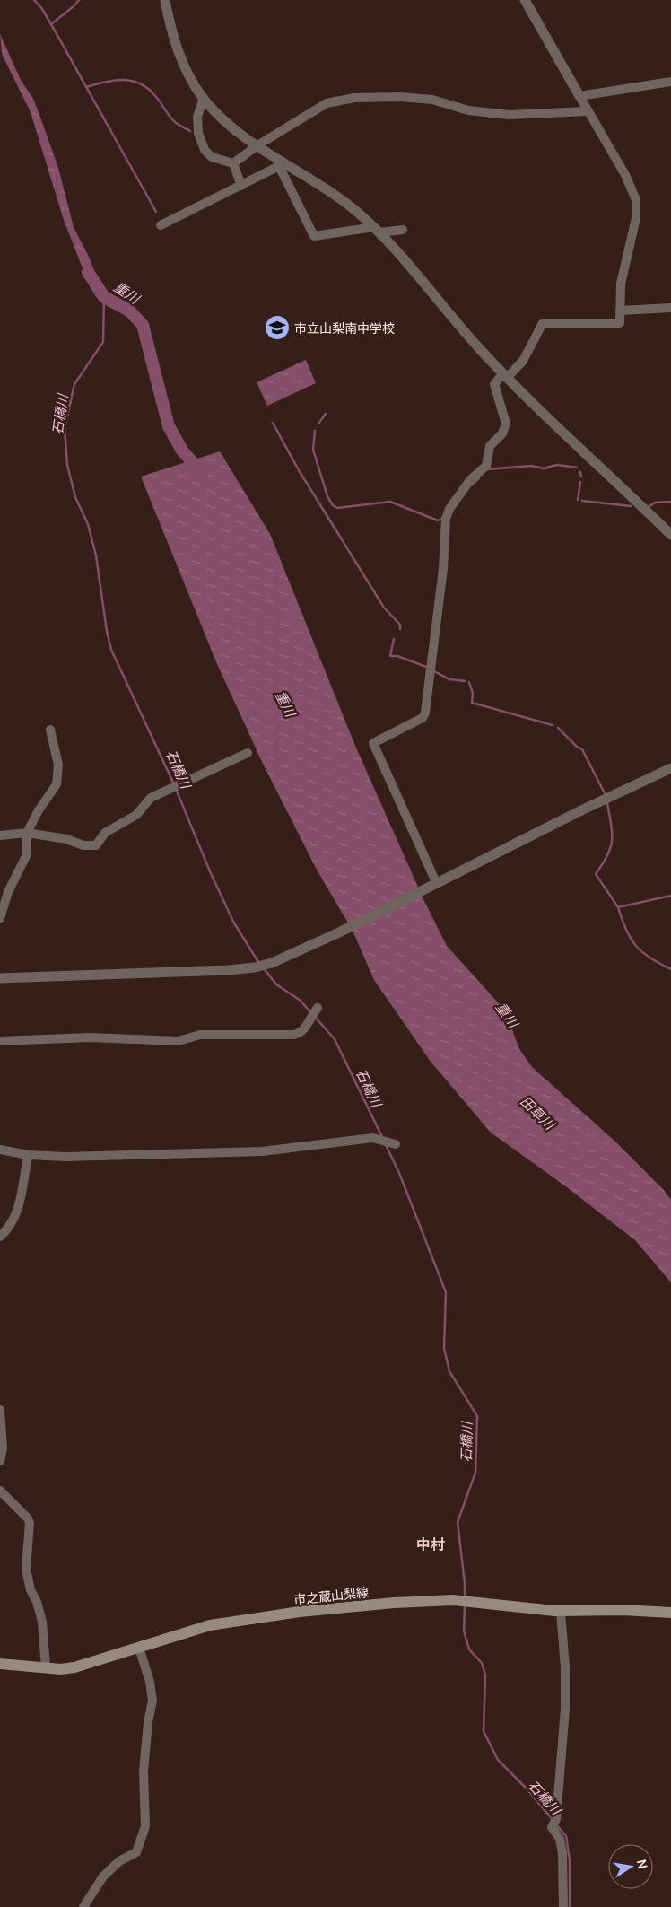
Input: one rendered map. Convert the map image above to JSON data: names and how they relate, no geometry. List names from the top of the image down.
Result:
{
  "streets": {
    "main road": ["市之蔵山梨線"]
  },
  "districts": ["中村"],
  "water": ["重川", "石橋川", "田草川"],
  "places": {
    "school or university": ["市立山梨南中学校"]
  },
  "north": "right"
}
